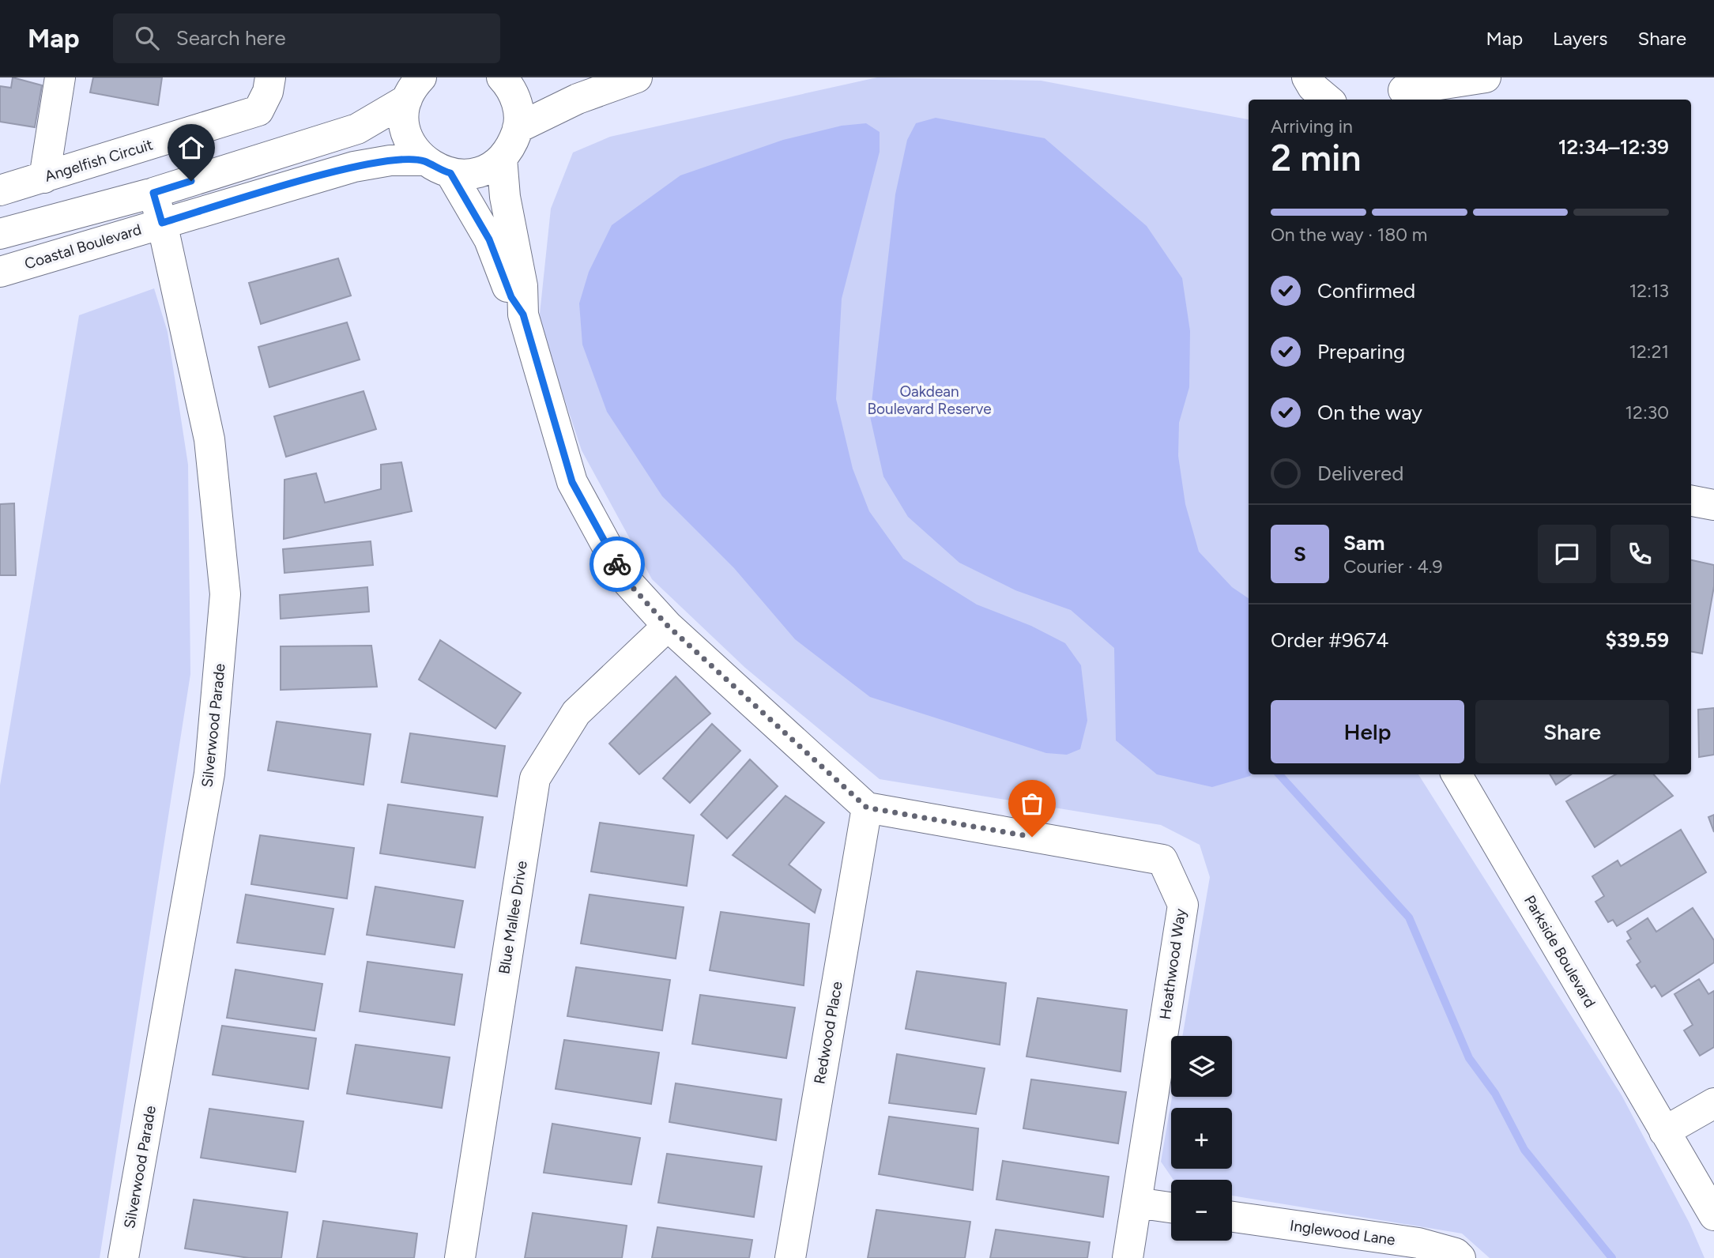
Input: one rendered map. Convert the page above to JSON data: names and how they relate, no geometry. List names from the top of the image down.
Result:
{
  "streets": {
    "street": [
      "Angelfish Circuit",
      "Coastal Boulevard",
      "Silverwood Parade",
      "Blue Mallee Drive",
      "Parkside Boulevard",
      "Heathwood Way",
      "Redwood Place",
      "Inglewood Lane"
    ]
  },
  "crossings": [
    ["Coastal Boulevard", "Silverwood Parade"],
    ["Heathwood Way", "Redwood Place"]
  ],
  "parks": ["Oakdean Boulevard Reserve"],
  "page": {
    "header": "Map",
    "search": "Search here",
    "nav": ["Map", "Layers", "Share"],
    "heading": ["2 min", "Arriving in", "12:34–12:39"],
    "panel": [
      "Sam",
      "Courier · 4.9",
      "Order #9674",
      "$39.59"
    ],
    "bar": "On the way · 180 m",
    "list": [
      ["Confirmed", "12:13"],
      ["Preparing", "12:21"],
      ["On the way", "12:30"],
      "Delivered"
    ],
    "round": "S",
    "buttons": ["Help", "Share"],
    "map_buttons": ["+", "−"]
  }
}
